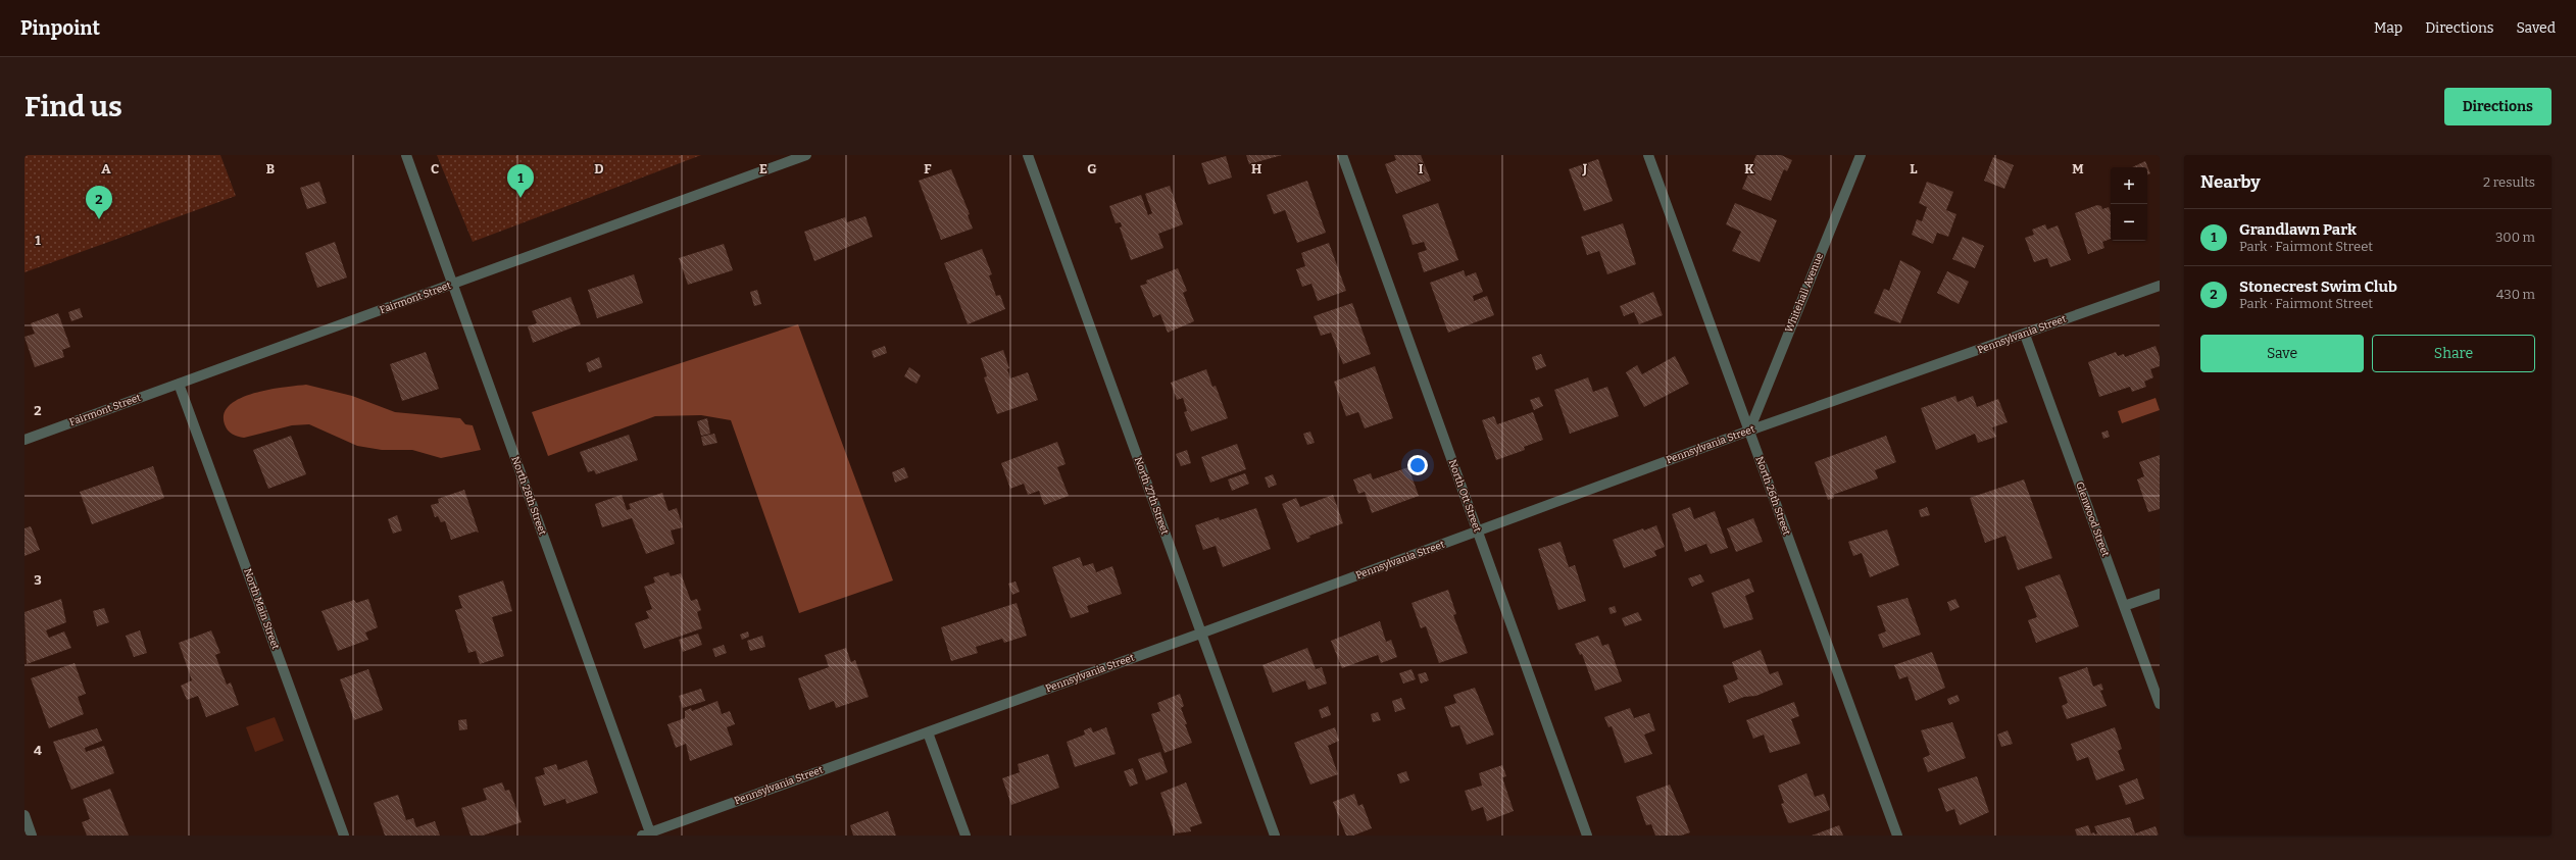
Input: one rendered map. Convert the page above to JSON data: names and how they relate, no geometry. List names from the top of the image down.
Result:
{
  "streets": {
    "street": [
      "Whitehall Avenue",
      "Fairmont Street",
      "Pennsylvania Street",
      "North 28th Street",
      "North 27th Street",
      "North Ott Street",
      "North 26th Street",
      "Glenwood Street",
      "North Main Street"
    ]
  },
  "crossings": [
    ["Whitehall Avenue", "Pennsylvania Street"],
    ["Whitehall Avenue", "North 26th Street"],
    ["Fairmont Street", "North 28th Street"],
    ["Fairmont Street", "North Main Street"],
    ["Pennsylvania Street", "North 28th Street"],
    ["Pennsylvania Street", "North 27th Street"],
    ["Pennsylvania Street", "North Ott Street"],
    ["Pennsylvania Street", "North 26th Street"],
    ["Pennsylvania Street", "Glenwood Street"]
  ],
  "page": {
    "header": "Pinpoint",
    "nav": ["Map", "Directions", "Saved"],
    "buttons": [
      "Directions",
      ["Save", "Share"]
    ],
    "title": "Find us",
    "heading": ["Nearby", "2 results"],
    "pins": ["1", "2"],
    "map_buttons": ["+", "−"],
    "list": [
      {
        "mark": "1",
        "name": "Grandlawn Park",
        "note": "Park · Fairmont Street",
        "value": "300 m"
      },
      {
        "mark": "2",
        "name": "Stonecrest Swim Club",
        "note": "Park · Fairmont Street",
        "value": "430 m"
      }
    ]
  },
  "grid": {
    "columns": [
      "A",
      "B",
      "C",
      "D",
      "E",
      "F",
      "G",
      "H",
      "I",
      "J",
      "K",
      "L",
      "M"
    ],
    "rows": [
      "1",
      "2",
      "3",
      "4"
    ]
  }
}
